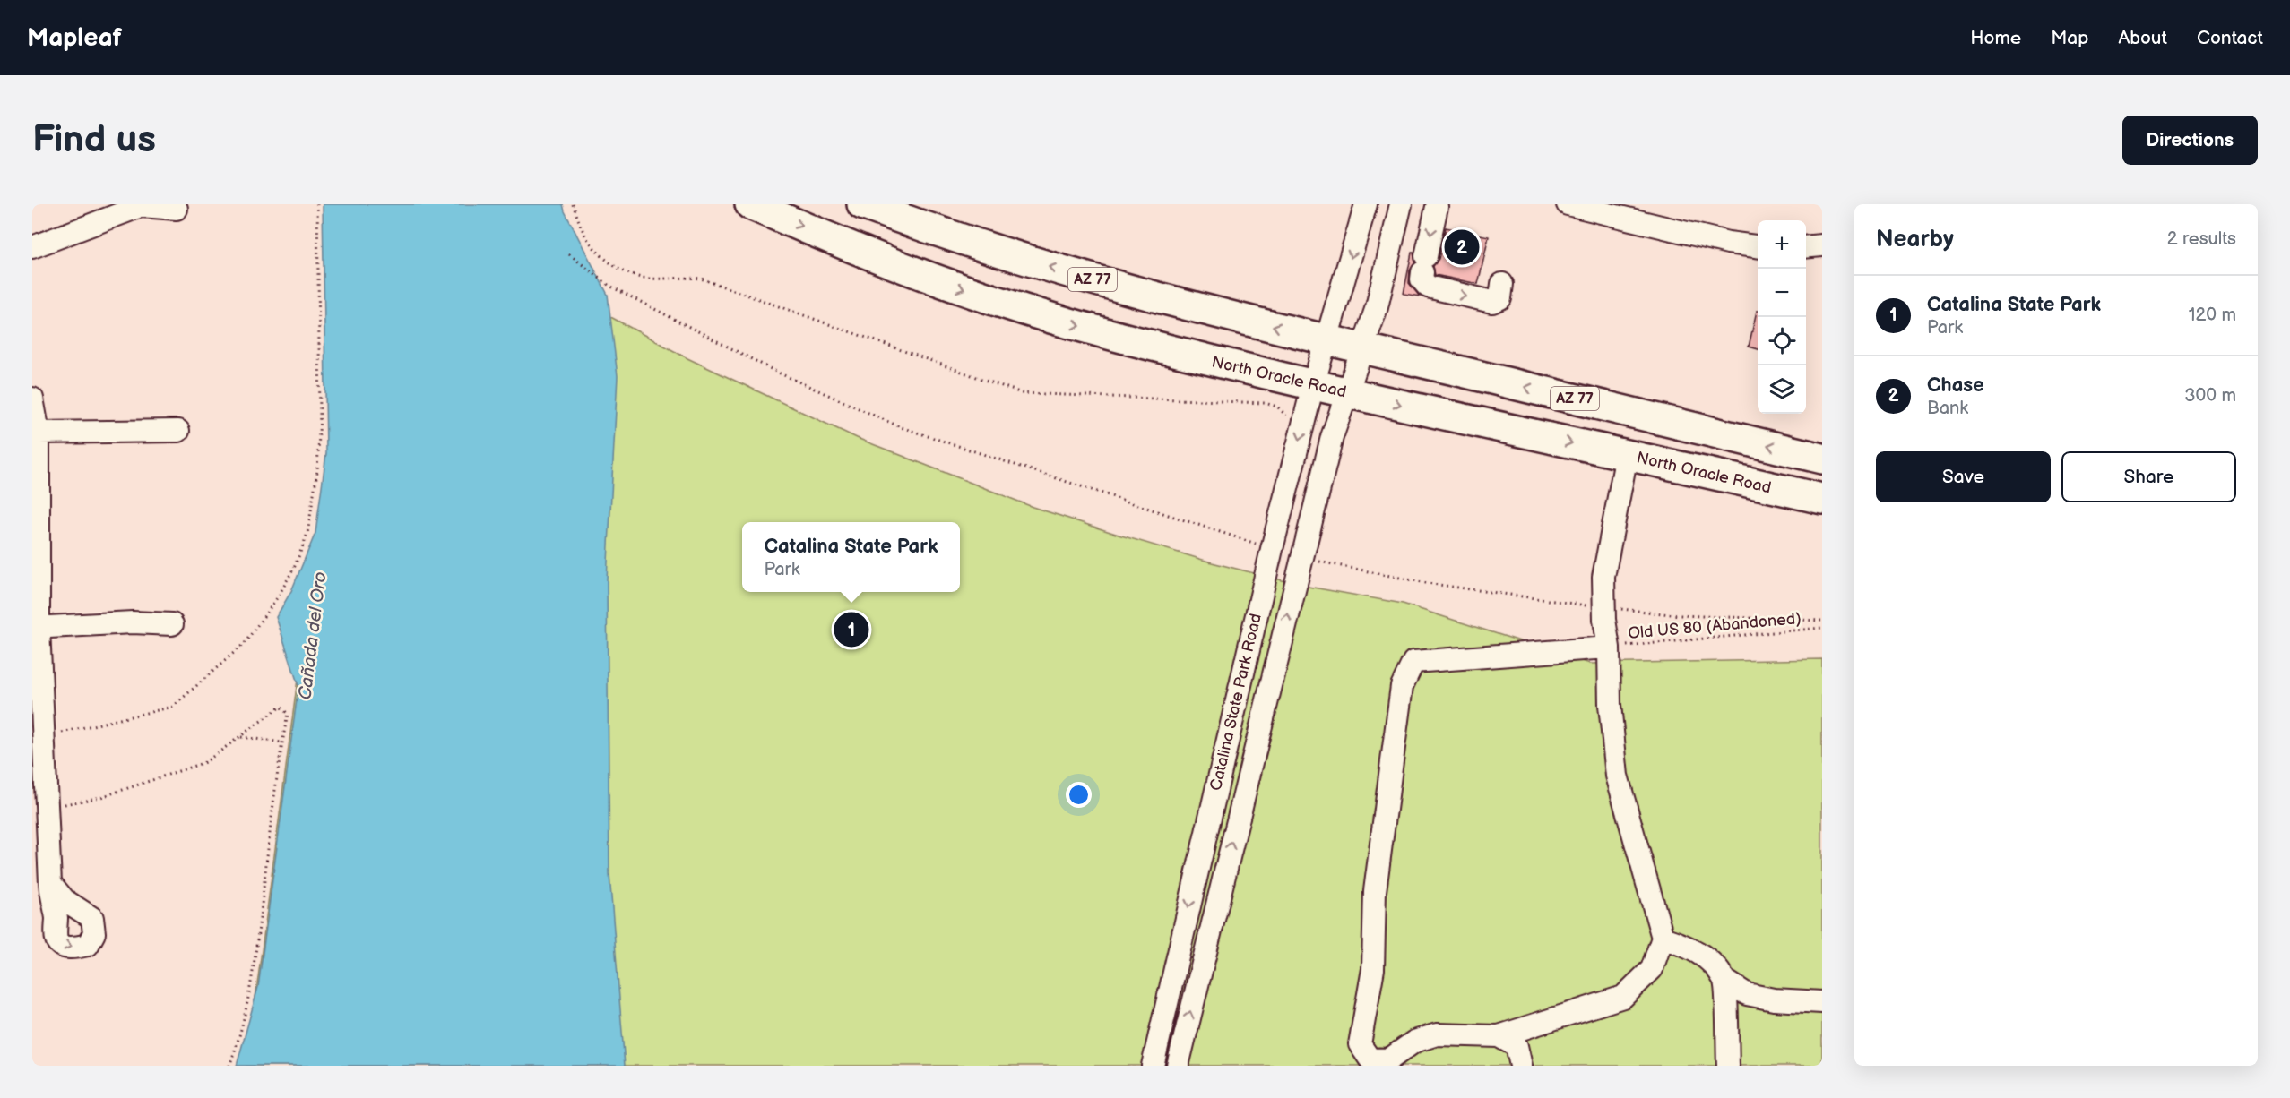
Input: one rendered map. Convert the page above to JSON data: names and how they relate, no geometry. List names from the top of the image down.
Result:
{
  "streets": {
    "highway": ["AZ 77", "North Oracle Road"],
    "street": ["Catalina State Park Road"],
    "path": ["Old US 80 (Abandoned)"]
  },
  "crossings": [
    ["AZ 77", "Catalina State Park Road"],
    ["North Oracle Road", "Catalina State Park Road"]
  ],
  "water": ["Cañada del Oro"],
  "page": {
    "header": "Mapleaf",
    "nav": [
      "Home",
      "Map",
      "About",
      "Contact"
    ],
    "buttons": [
      "Directions",
      ["Save", "Share"]
    ],
    "title": "Find us",
    "heading": ["Nearby", "2 results"],
    "map_buttons": ["+", "−"],
    "pins": ["2", "1"],
    "list": [
      {
        "mark": "1",
        "name": "Catalina State Park",
        "note": "Park",
        "value": "120 m"
      },
      {
        "mark": "2",
        "name": "Chase",
        "note": "Bank",
        "value": "300 m"
      }
    ],
    "popup": ["Catalina State Park", "Park"]
  }
}
